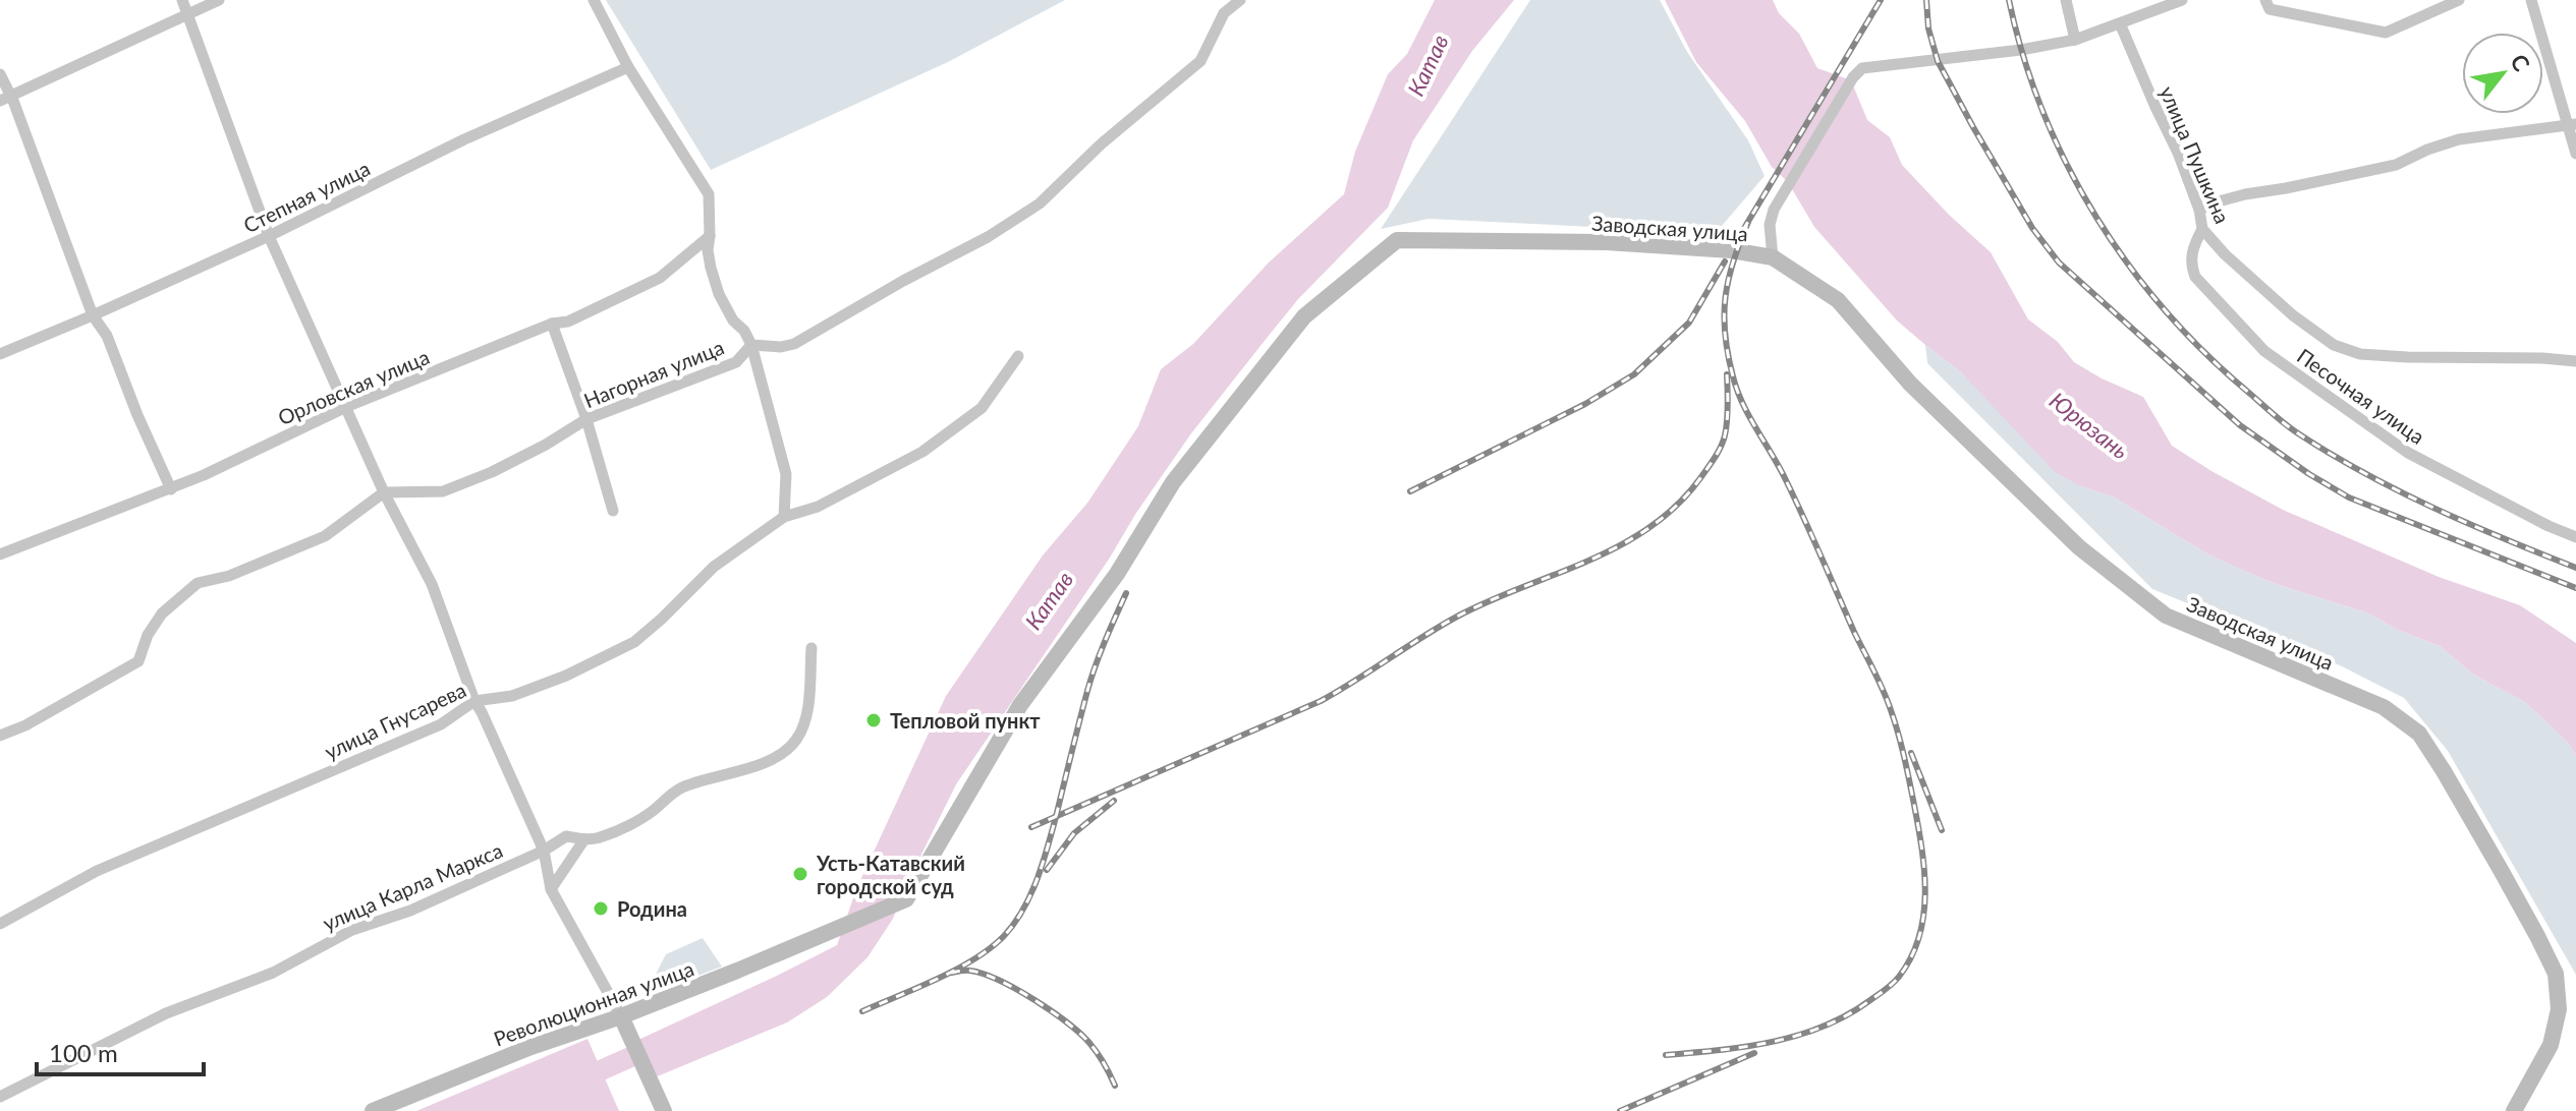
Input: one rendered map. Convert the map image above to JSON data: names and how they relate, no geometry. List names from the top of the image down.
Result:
{
  "streets": {
    "street": [
      "улица Пушкина",
      "Степная улица",
      "Заводская улица",
      "Нагорная улица",
      "Орловская улица",
      "Песочная улица",
      "улица Гнусарева",
      "улица Карла Маркса",
      "Революционная улица"
    ]
  },
  "crossings": [
    ["улица Пушкина", "Песочная улица"],
    ["Заводская улица", "Революционная улица"]
  ],
  "water": ["Катав", "Юрюзань"],
  "places": ["Тепловой пункт", "Усть-Катавский городской суд", "Родина"],
  "scale_bar": "100 m",
  "north": "top right"
}
